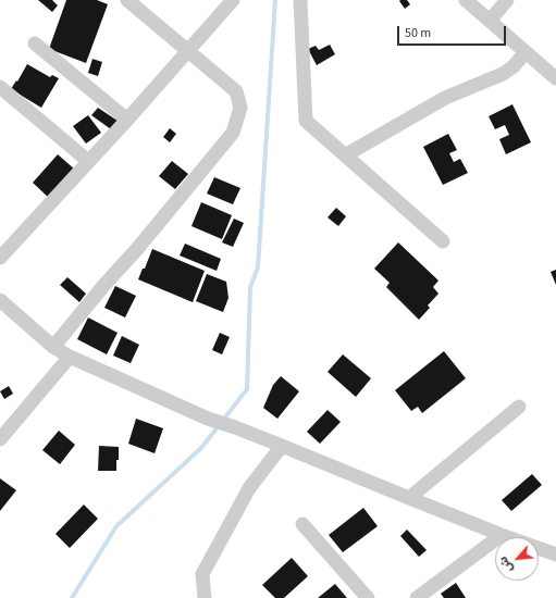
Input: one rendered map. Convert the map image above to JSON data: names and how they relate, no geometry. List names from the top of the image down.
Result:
{
  "scale_bar": "50 m",
  "north": "bottom left"
}
